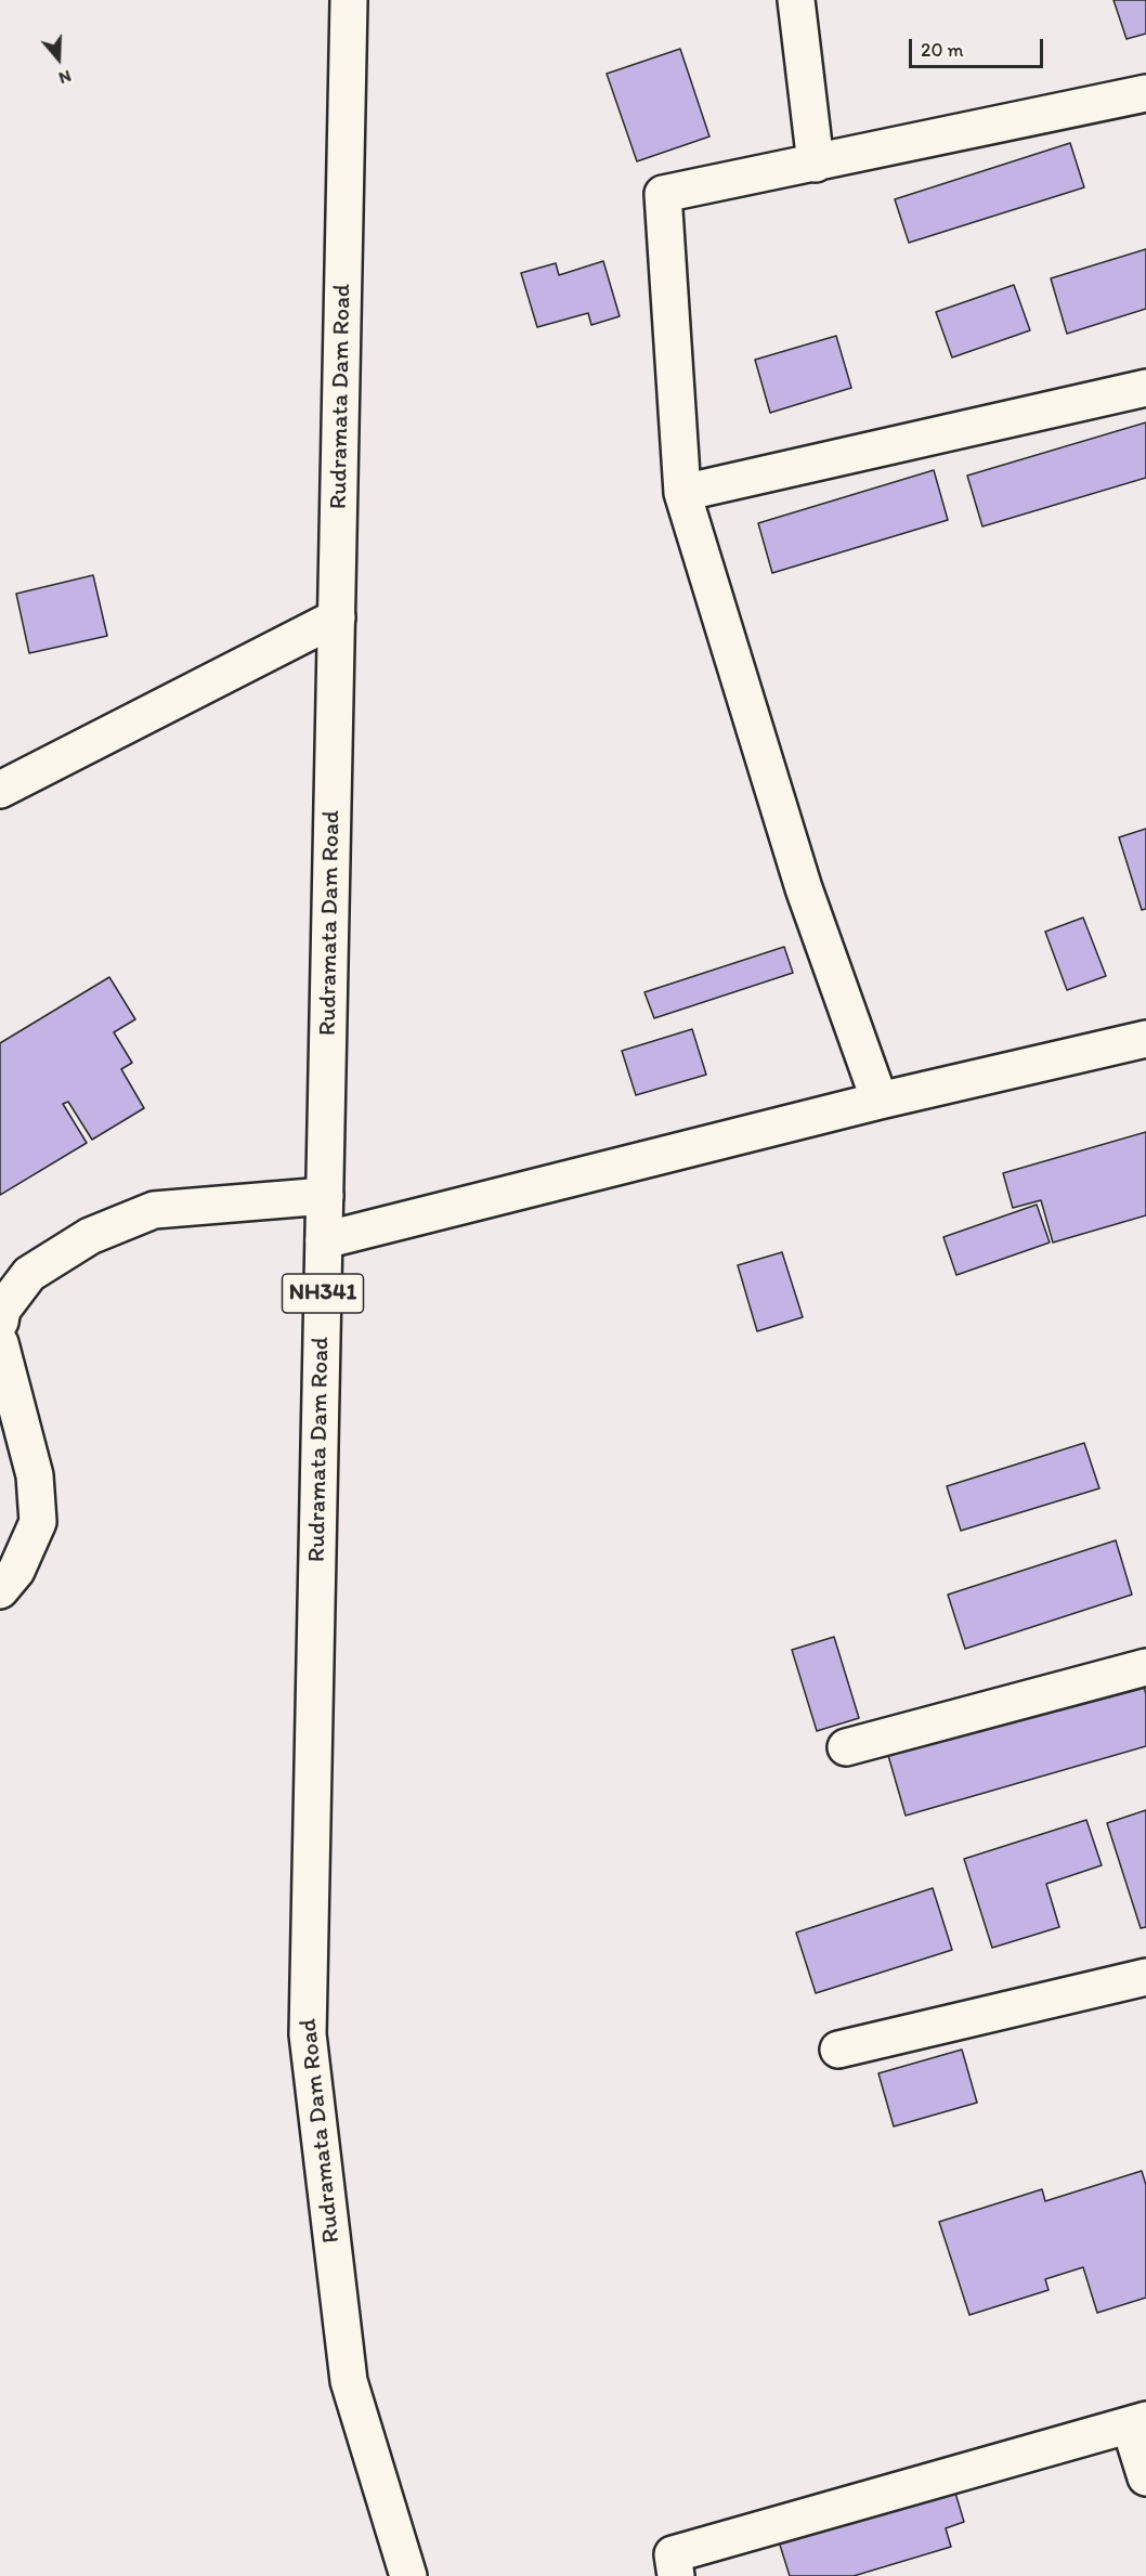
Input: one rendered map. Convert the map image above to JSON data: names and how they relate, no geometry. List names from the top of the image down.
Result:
{
  "streets": {
    "main road": ["Rudramata Dam Road", "NH341"]
  },
  "scale_bar": "20 m",
  "north": "bottom"
}
